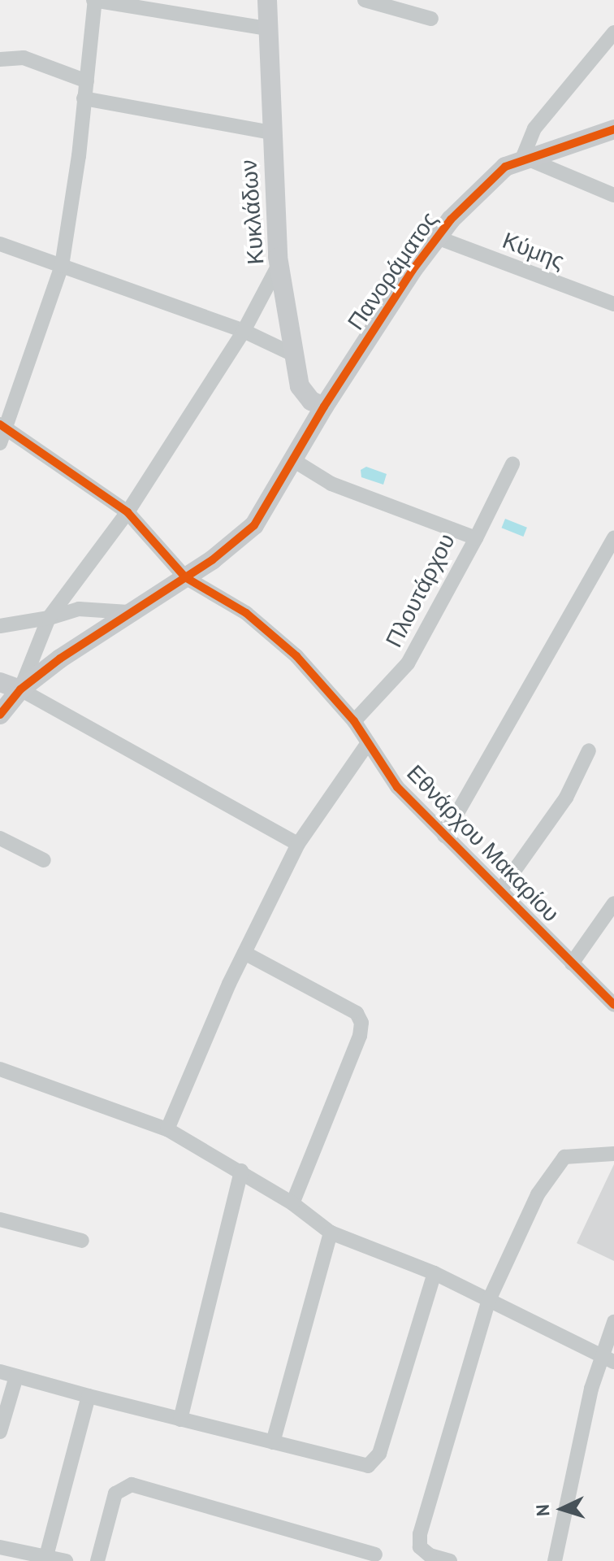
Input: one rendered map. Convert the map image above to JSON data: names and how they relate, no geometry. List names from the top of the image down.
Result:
{
  "streets": {
    "street": [
      "Κυκλάδων",
      "Κύμης",
      "Πανοράματος",
      "Πλουτάρχου",
      "Εθνάρχου Μακαρίου"
    ]
  },
  "crossings": [
    ["Κυκλάδων", "Πανοράματος"],
    ["Κύμης", "Πανοράματος"],
    ["Πανοράματος", "Πλουτάρχου"],
    ["Πανοράματος", "Εθνάρχου Μακαρίου"],
    ["Πλουτάρχου", "Εθνάρχου Μακαρίου"]
  ],
  "north": "left"
}
